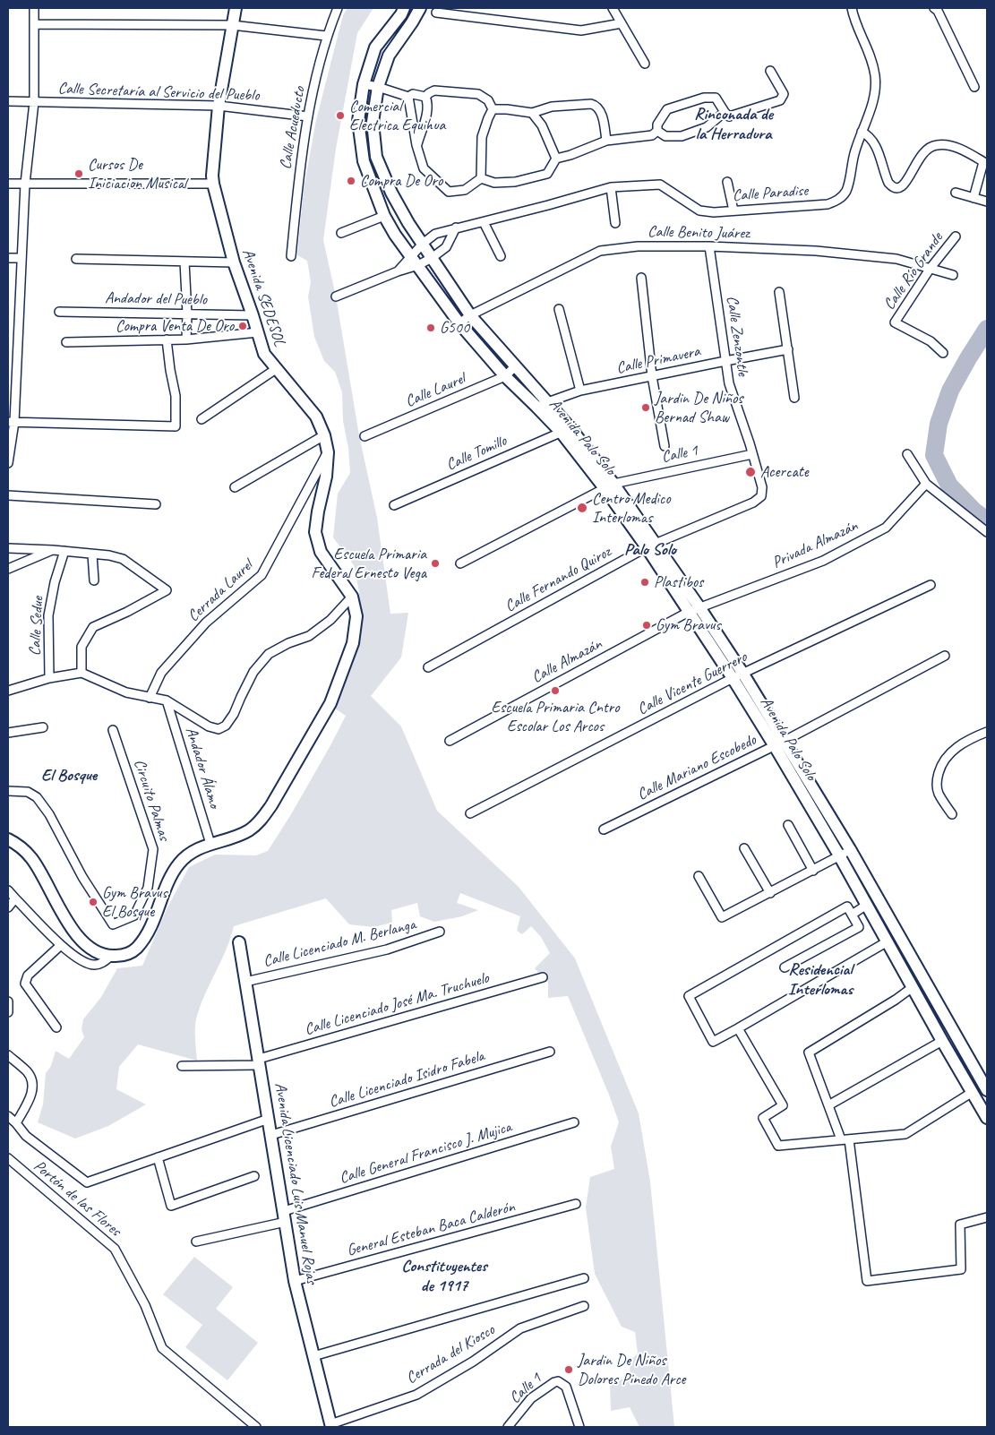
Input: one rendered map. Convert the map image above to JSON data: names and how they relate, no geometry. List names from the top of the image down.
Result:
{
  "streets": {
    "main road": ["Avenida SEDESOL", "Avenida Palo Solo", "Avenida Licenciado Luis Manuel Rojas"],
    "street": [
      "Calle Secretaría al Servicio del Pueblo",
      "Calle Acueducto",
      "Calle Paradise",
      "Calle Benito Juárez",
      "Calle Río Grande",
      "Andador del Pueblo",
      "Calle Zenzontle",
      "Calle Primavera",
      "Calle Laurel",
      "Calle Tomillo",
      "Calle 1",
      "Privada Almazán",
      "Calle Fernando Quiroz",
      "Cerrada Laurel",
      "Calle Sedue",
      "Calle Almazán",
      "Calle Vicente Guerrero",
      "Andador Álamo",
      "Calle Mariano Escobedo",
      "Circuito Palmas",
      "Calle Licenciado M. Berlanga",
      "Calle Licenciado José Ma. Truchuelo",
      "Calle Licenciado Isidro Fabela",
      "Calle General Francisco J. Mujica",
      "Portón de las Flores",
      "General Esteban Baca Calderón",
      "Cerrada del Kiosco"
    ]
  },
  "crossings": [
    ["Calle Secretaría al Servicio del Pueblo", "Calle Acueducto"],
    ["Calle Secretaría al Servicio del Pueblo", "Avenida SEDESOL"],
    ["Calle Paradise", "Avenida Palo Solo"],
    ["Calle Benito Juárez", "Calle Río Grande"],
    ["Calle Benito Juárez", "Calle Zenzontle"],
    ["Calle Benito Juárez", "Avenida Palo Solo"],
    ["Avenida SEDESOL", "Andador del Pueblo"],
    ["Avenida SEDESOL", "Cerrada Laurel"],
    ["Calle Zenzontle", "Calle Primavera"],
    ["Calle Zenzontle", "Calle 1"],
    ["Calle Zenzontle", "Calle Fernando Quiroz"],
    ["Calle Primavera", "Avenida Palo Solo"],
    ["Calle Laurel", "Avenida Palo Solo"],
    ["Avenida Palo Solo", "Calle Tomillo"],
    ["Avenida Palo Solo", "Calle 1"],
    ["Avenida Palo Solo", "Privada Almazán"],
    ["Avenida Palo Solo", "Calle Fernando Quiroz"],
    ["Avenida Palo Solo", "Calle Almazán"],
    ["Avenida Palo Solo", "Calle Vicente Guerrero"],
    ["Avenida Palo Solo", "Calle Mariano Escobedo"],
    ["Privada Almazán", "Calle Almazán"],
    ["Calle Licenciado M. Berlanga", "Avenida Licenciado Luis Manuel Rojas"],
    ["Calle Licenciado José Ma. Truchuelo", "Avenida Licenciado Luis Manuel Rojas"],
    ["Calle Licenciado Isidro Fabela", "Avenida Licenciado Luis Manuel Rojas"],
    ["Calle General Francisco J. Mujica", "Avenida Licenciado Luis Manuel Rojas"],
    ["Avenida Licenciado Luis Manuel Rojas", "General Esteban Baca Calderón"],
    ["Avenida Licenciado Luis Manuel Rojas", "Cerrada del Kiosco"]
  ],
  "districts": [
    "Rinconada de la Herradura",
    "Palo Solo",
    "El Bosque",
    "Residencial Interlomas",
    "Constituyentes de 1917"
  ],
  "places": [
    "Comercial Electrica Equihua",
    "Cursos De Iniciacion Musical",
    "Compra De Oro",
    "Compra Venta De Oro",
    "G500",
    "Jardin De Niños Bernad Shaw",
    "Acercate",
    "Centro Medico Interlomas",
    "Escuela Primaria Federal Ernesto Vega",
    "Plastibos",
    "Gym Bravus",
    "Escuela Primaria Cntro Escolar Los Arcos",
    "Gym Bravus El Bosque",
    "Jardin De Niños Dolores Pinedo Arce"
  ]
}
